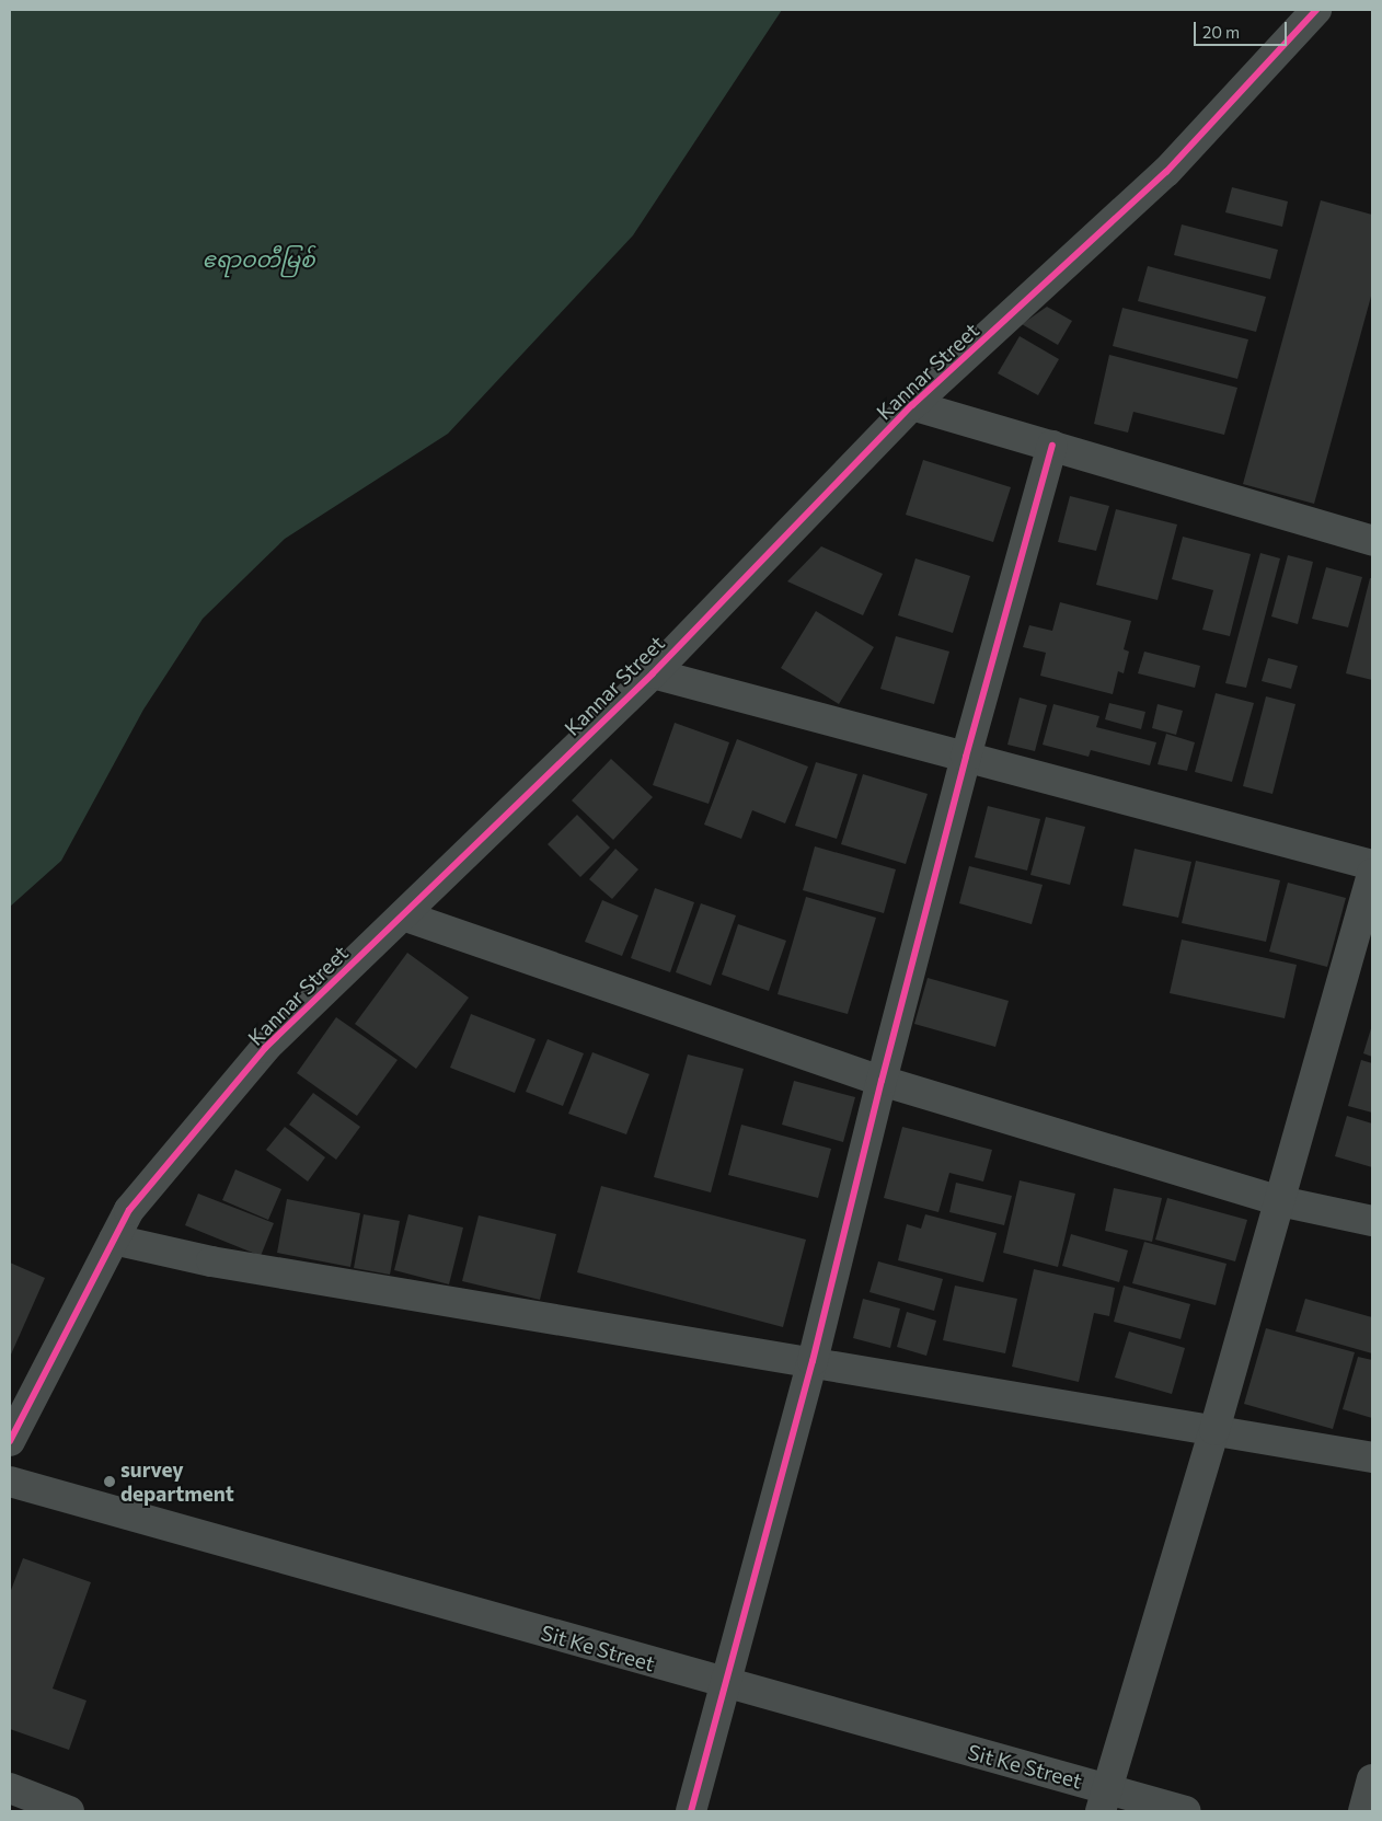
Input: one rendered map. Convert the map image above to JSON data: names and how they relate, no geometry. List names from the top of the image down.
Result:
{
  "streets": {
    "street": ["Kannar Street", "Sit Ke Street"]
  },
  "water": ["ဧရာဝတီမြစ်"],
  "places": ["survey department"],
  "scale_bar": "20 m"
}
